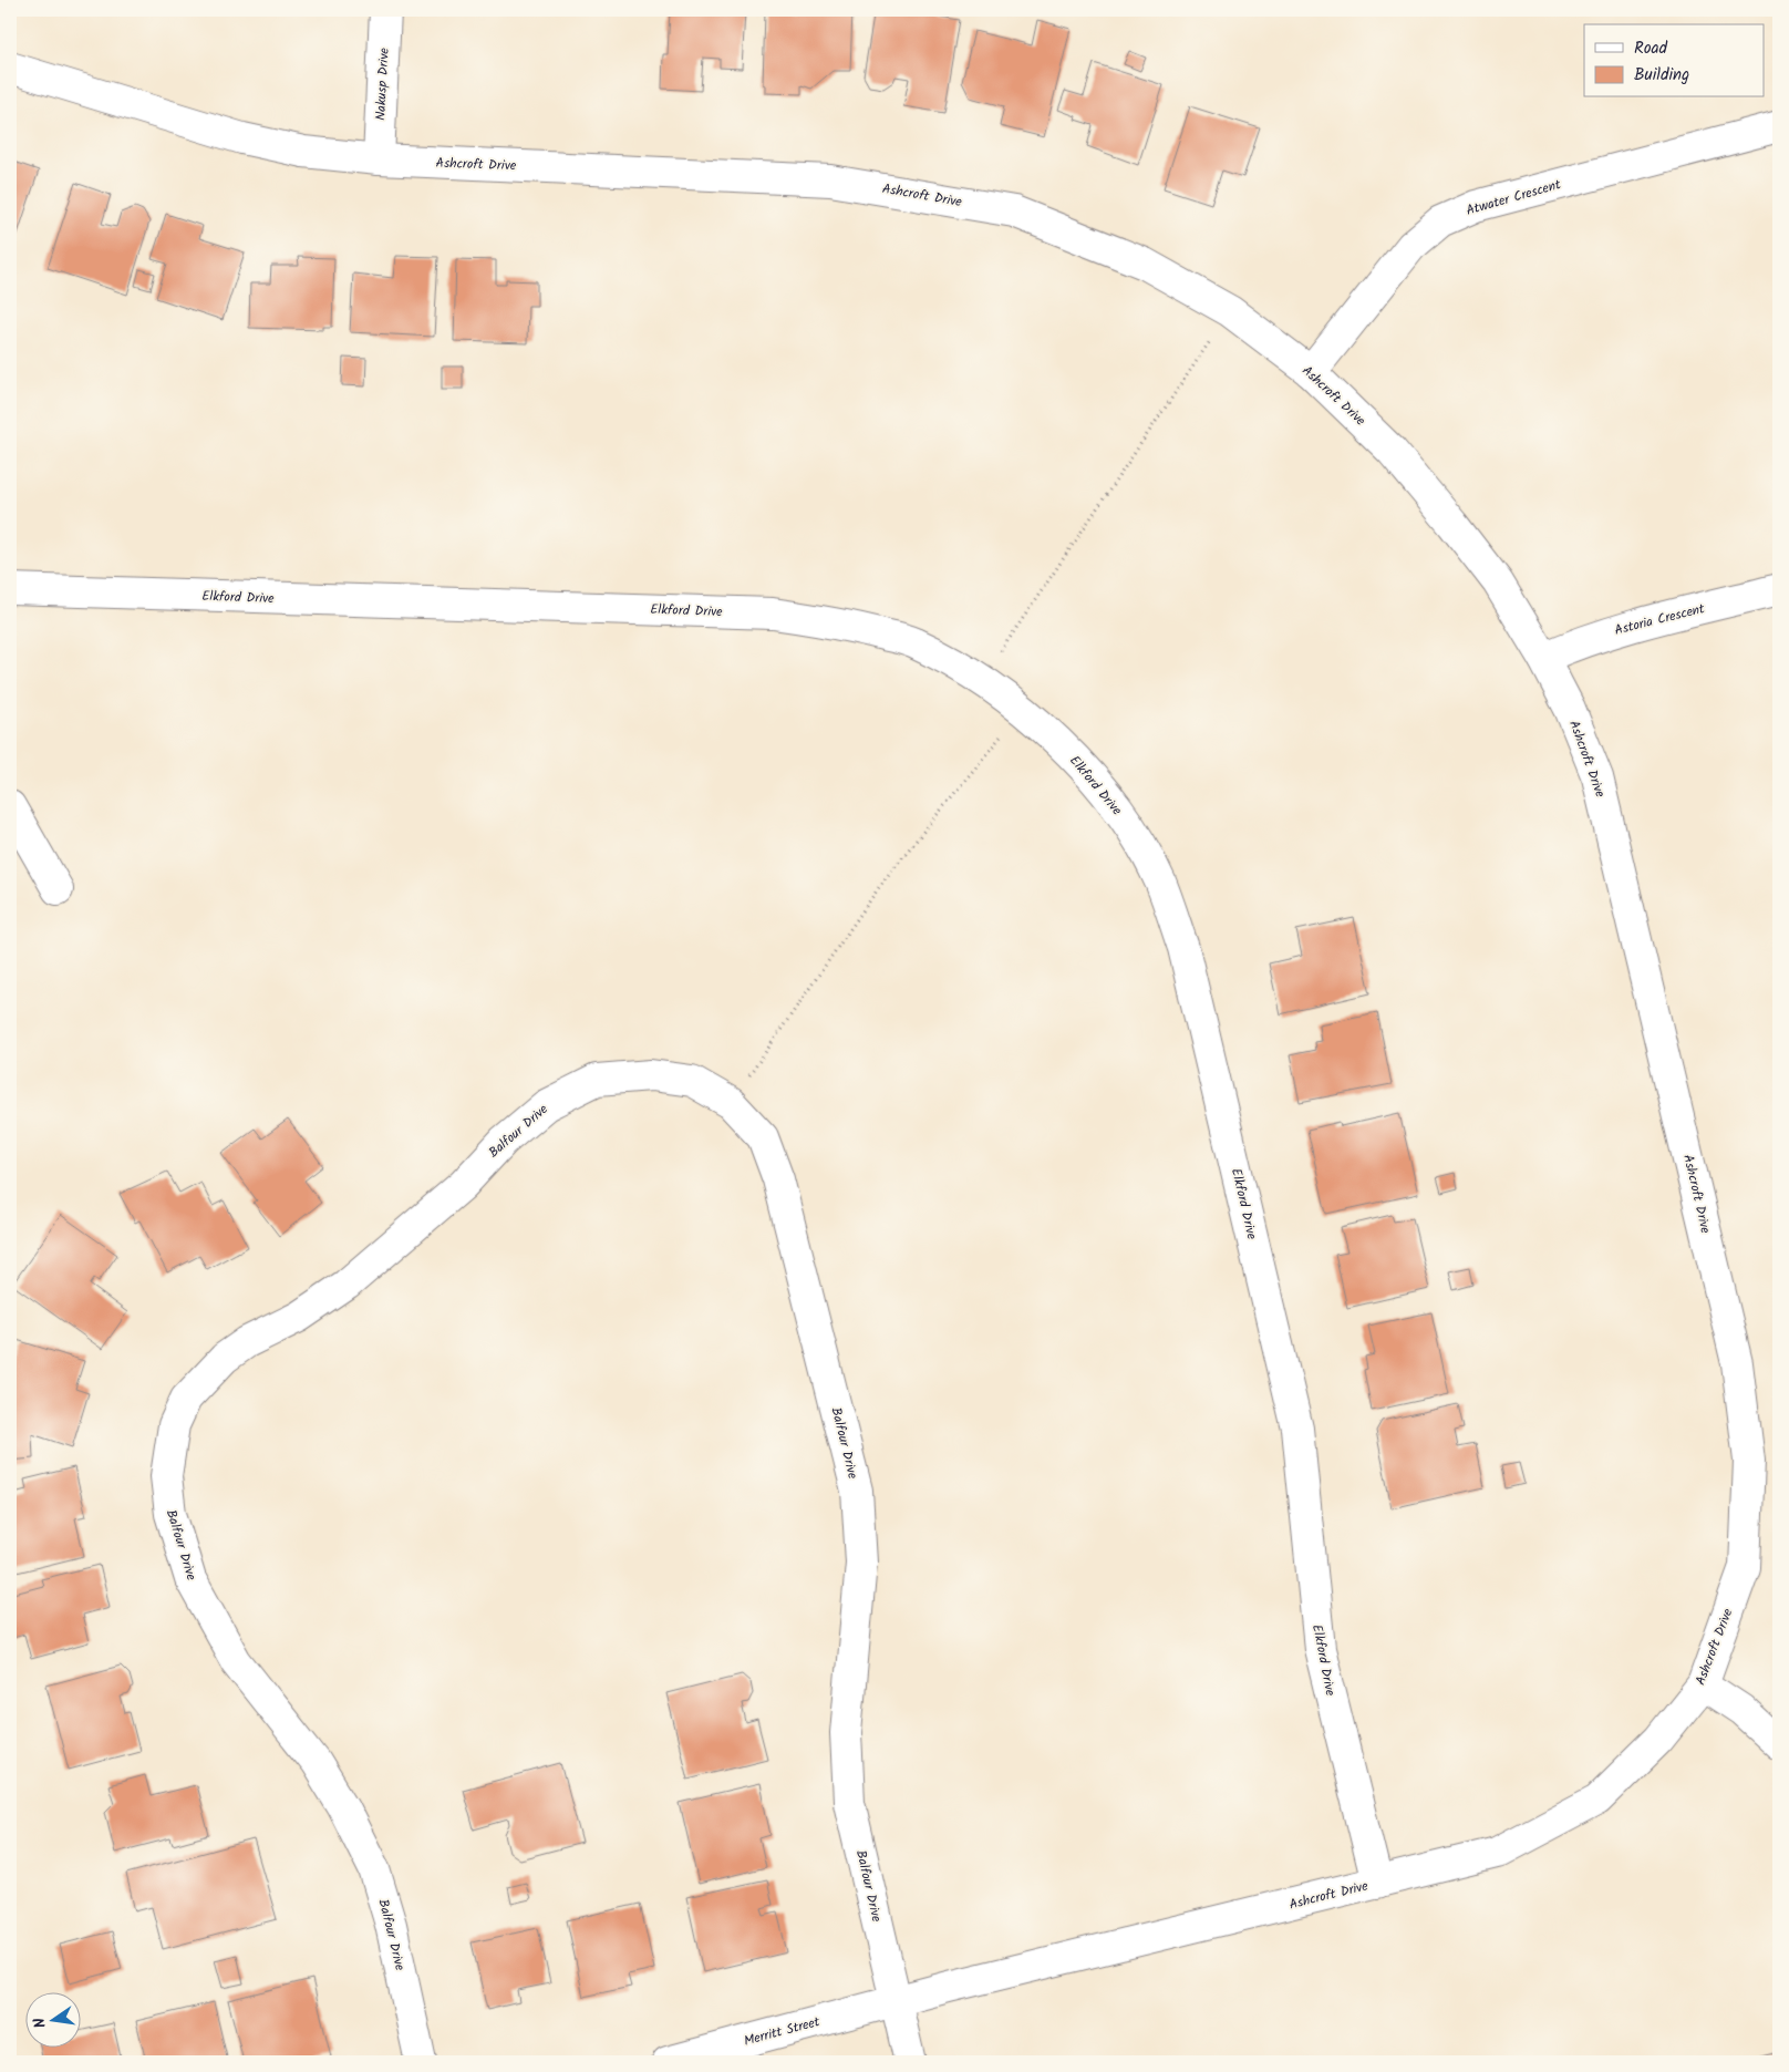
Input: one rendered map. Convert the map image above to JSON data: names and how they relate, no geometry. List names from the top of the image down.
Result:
{
  "streets": {
    "street": [
      "Nakusp Drive",
      "Ashcroft Drive",
      "Atwater Crescent",
      "Elkford Drive",
      "Astoria Crescent",
      "Balfour Drive",
      "Merritt Street"
    ]
  },
  "crossings": [
    ["Nakusp Drive", "Ashcroft Drive"],
    ["Ashcroft Drive", "Atwater Crescent"],
    ["Ashcroft Drive", "Elkford Drive"],
    ["Ashcroft Drive", "Astoria Crescent"],
    ["Ashcroft Drive", "Balfour Drive"],
    ["Ashcroft Drive", "Merritt Street"],
    ["Balfour Drive", "Merritt Street"]
  ],
  "legend": ["Road", "Building"],
  "north": "left"
}
